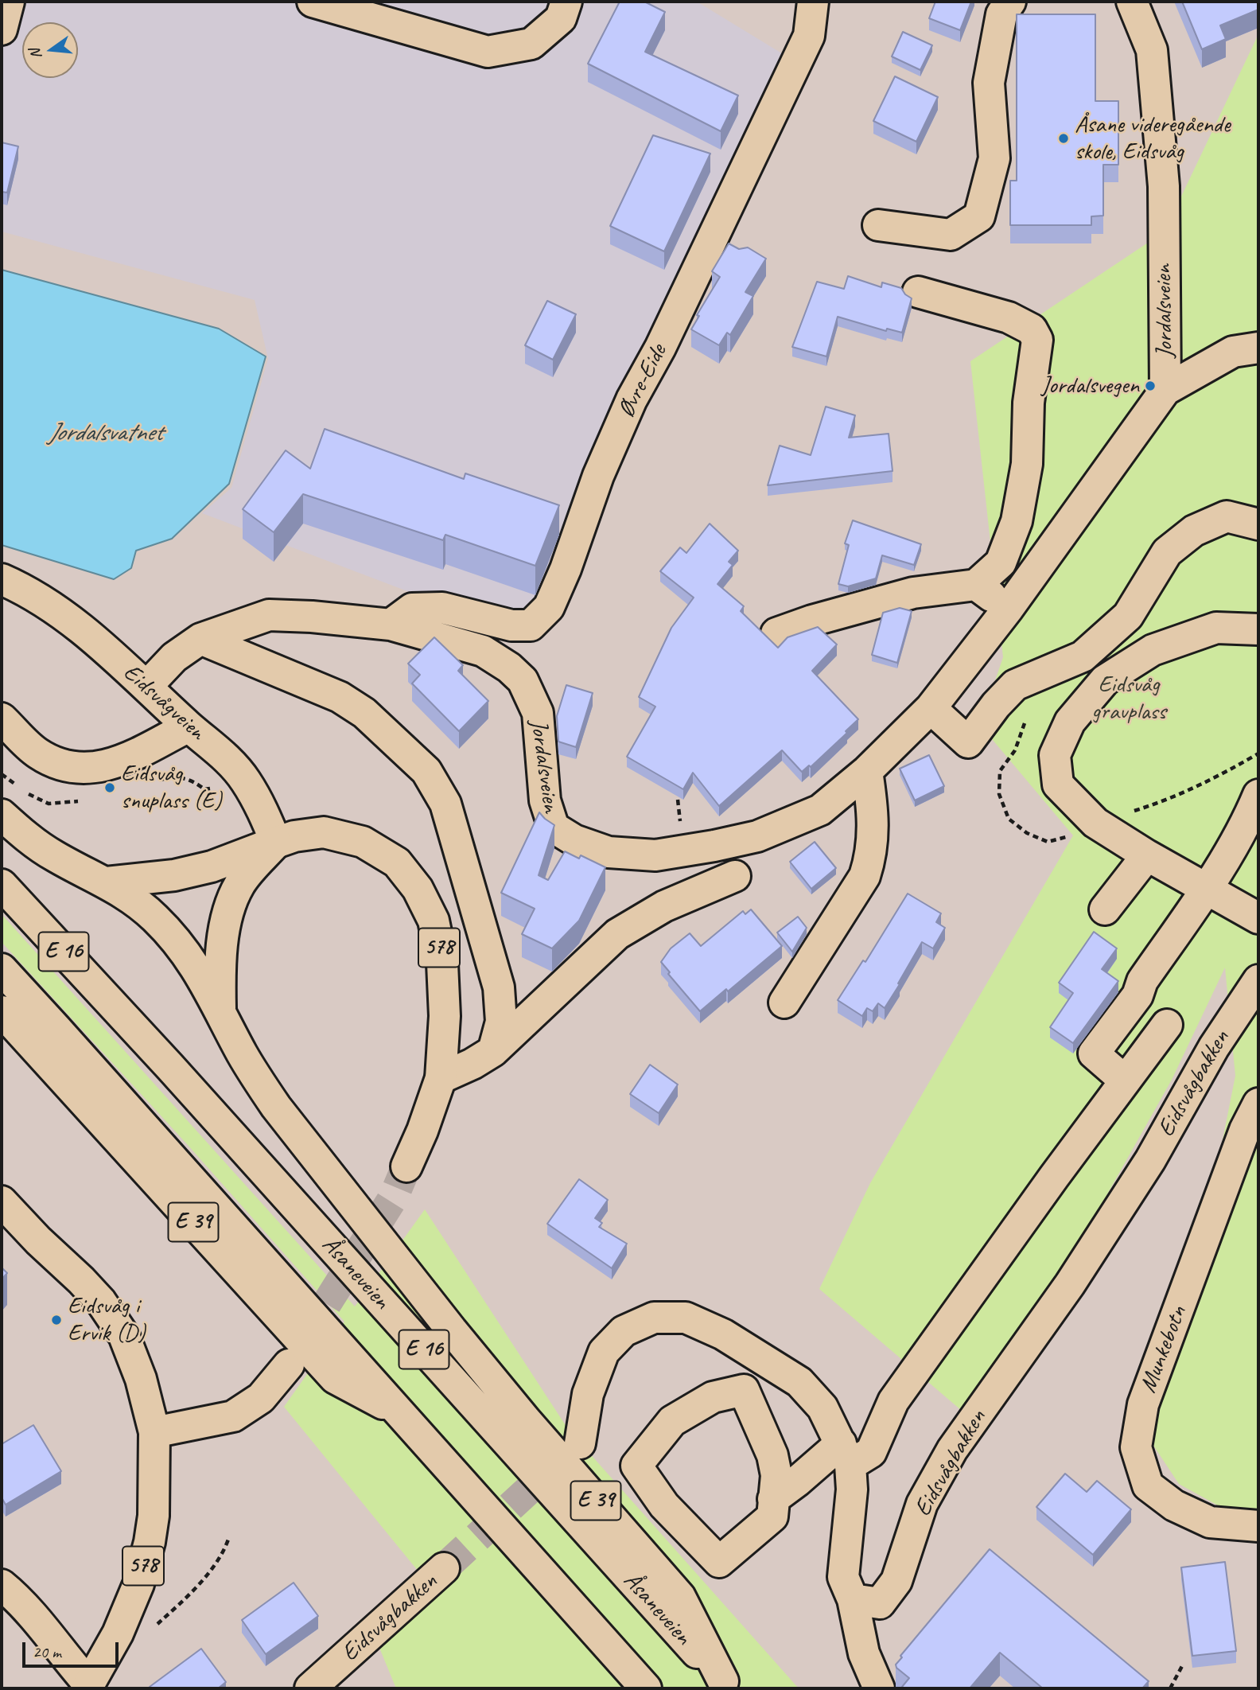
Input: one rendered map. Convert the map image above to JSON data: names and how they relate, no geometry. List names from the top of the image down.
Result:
{
  "streets": {
    "main road": [
      "Jordalsveien",
      "Øvre-Eide",
      "Eidsvågveien",
      "578",
      "E 16",
      "Eidsvågbakken",
      "E 39",
      "Åsaneveien",
      "Munkebotn"
    ]
  },
  "crossings": [
    ["Jordalsveien", "Øvre-Eide"],
    ["Jordalsveien", "Eidsvågveien"],
    ["Eidsvågveien", "578"],
    ["Eidsvågveien", "E 39"],
    ["578", "E 39"],
    ["E 16", "E 39"],
    ["E 39", "Åsaneveien"]
  ],
  "water": ["Jordalsvatnet"],
  "parks": ["Eidsvåg gravplass"],
  "places": [
    "Åsane videregående skole, Eidsvåg",
    "Jordalsvegen",
    "Eidsvåg snuplass (E)",
    "Eidsvåg i Ervik (D)"
  ],
  "scale_bar": "20 m",
  "north": "left"
}
